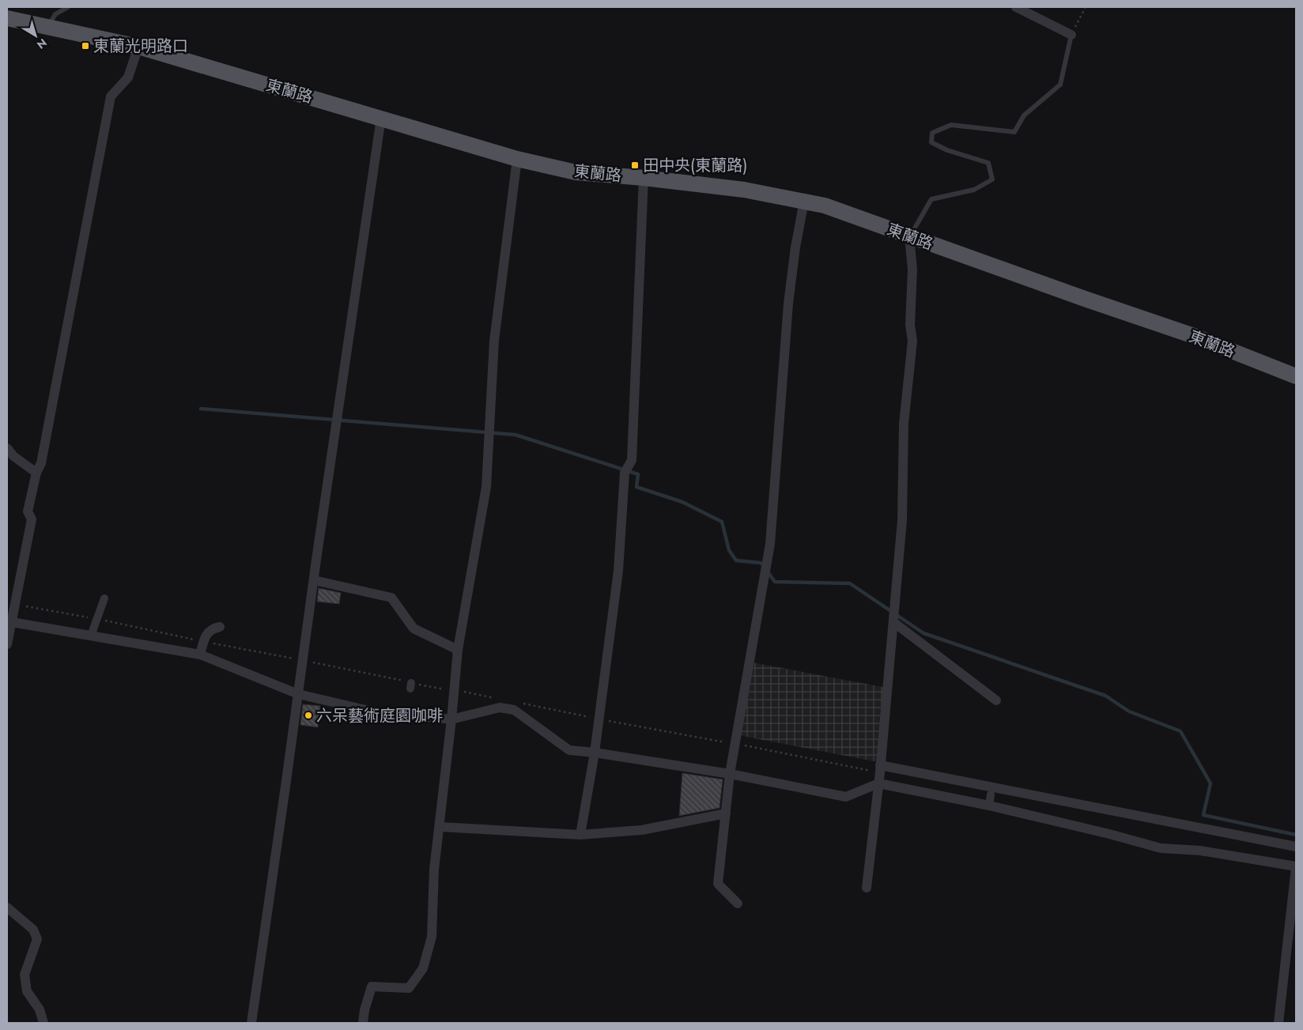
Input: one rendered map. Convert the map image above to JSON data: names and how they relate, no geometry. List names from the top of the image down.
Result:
{
  "streets": {
    "main road": ["東蘭路"]
  },
  "places": {
    "transit": ["東蘭光明路口", "田中央(東蘭路)"],
    "other": ["六呆藝術庭園咖啡"]
  },
  "north": "bottom right"
}
